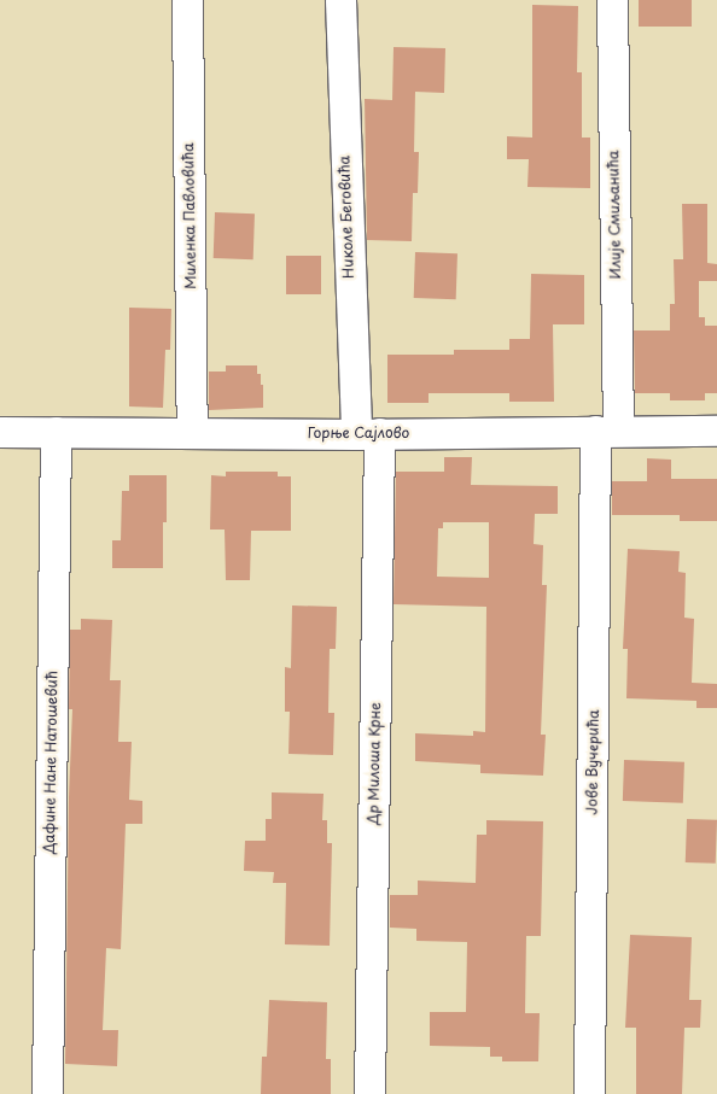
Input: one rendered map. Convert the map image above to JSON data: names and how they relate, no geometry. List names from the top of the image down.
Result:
{
  "streets": {
    "street": [
      "Илије Смиљанића",
      "Миленка Павловића",
      "Николе Беговића",
      "Горње Сајлово",
      "Дафине Нане Натошевић",
      "Јове Вучерића",
      "Др Милоша Крне"
    ]
  },
  "crossings": [
    ["Илије Смиљанића", "Горње Сајлово"],
    ["Илије Смиљанића", "Јове Вучерића"],
    ["Миленка Павловића", "Горње Сајлово"],
    ["Николе Беговића", "Горње Сајлово"],
    ["Николе Беговића", "Др Милоша Крне"],
    ["Горње Сајлово", "Дафине Нане Натошевић"],
    ["Горње Сајлово", "Јове Вучерића"],
    ["Горње Сајлово", "Др Милоша Крне"]
  ]
}
